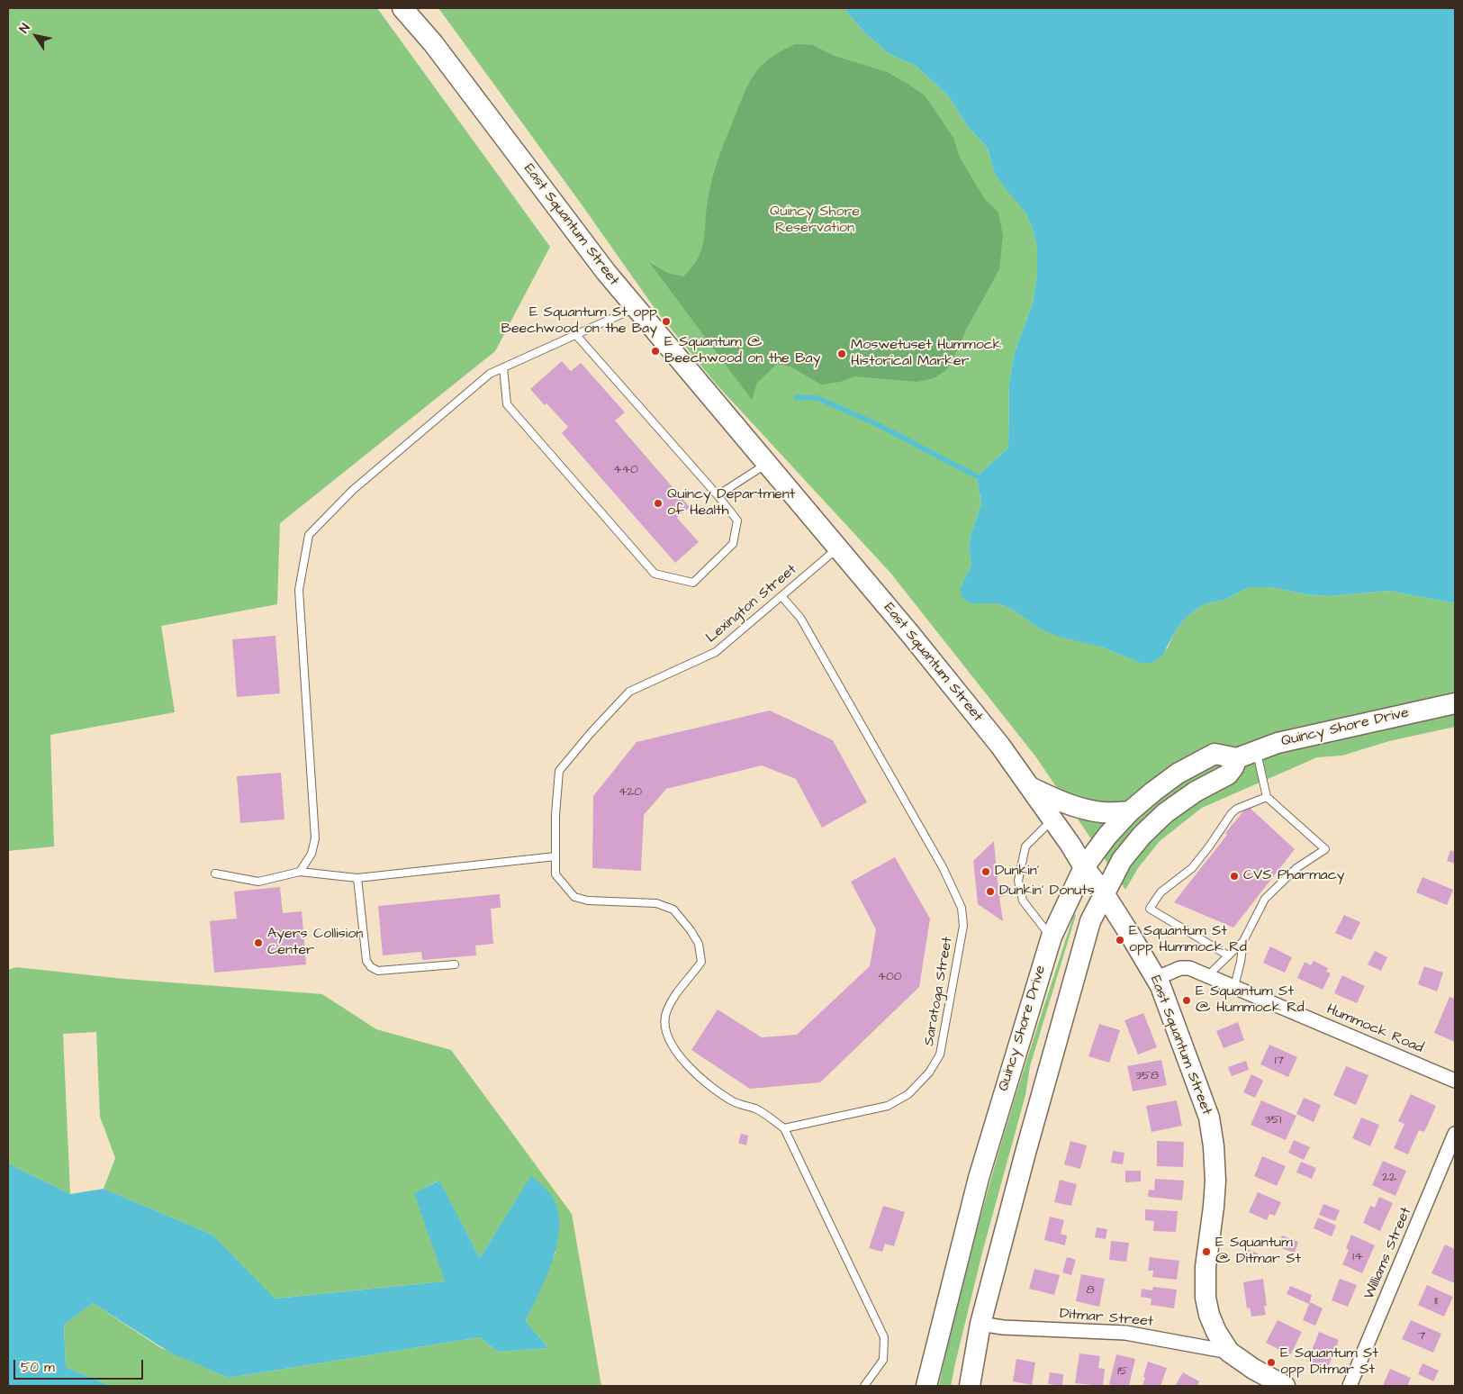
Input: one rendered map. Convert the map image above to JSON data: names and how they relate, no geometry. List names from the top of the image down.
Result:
{
  "streets": {
    "main road": ["East Squantum Street", "Quincy Shore Drive"],
    "street": ["Hummock Road", "Williams Street", "Ditmar Street"],
    "lane": ["Lexington Street", "Saratoga Street"]
  },
  "crossings": [
    ["East Squantum Street", "Lexington Street"],
    ["East Squantum Street", "Quincy Shore Drive"],
    ["East Squantum Street", "Hummock Road"],
    ["East Squantum Street", "Ditmar Street"],
    ["Lexington Street", "Saratoga Street"]
  ],
  "parks": ["Quincy Shore Reservation"],
  "places": [
    "E Squantum St opp Beechwood on the Bay",
    "E Squantum @ Beechwood on the Bay",
    "Moswetuset Hummock Historical Marker",
    "Quincy Department of Health",
    "Dunkin'",
    "CVS Pharmacy",
    "Dunkin' Donuts",
    "E Squantum St opp Hummock Rd",
    "Ayers Collision Center",
    "E Squantum St @ Hummock Rd",
    "E Squantum @ Ditmar St",
    "E Squantum St opp Ditmar St"
  ],
  "house_numbers": [
    "440",
    "420",
    "400",
    "17",
    "358",
    "351",
    "22",
    "14",
    "8",
    "11",
    "7",
    "15"
  ],
  "scale_bar": "50 m",
  "north": "top left"
}
